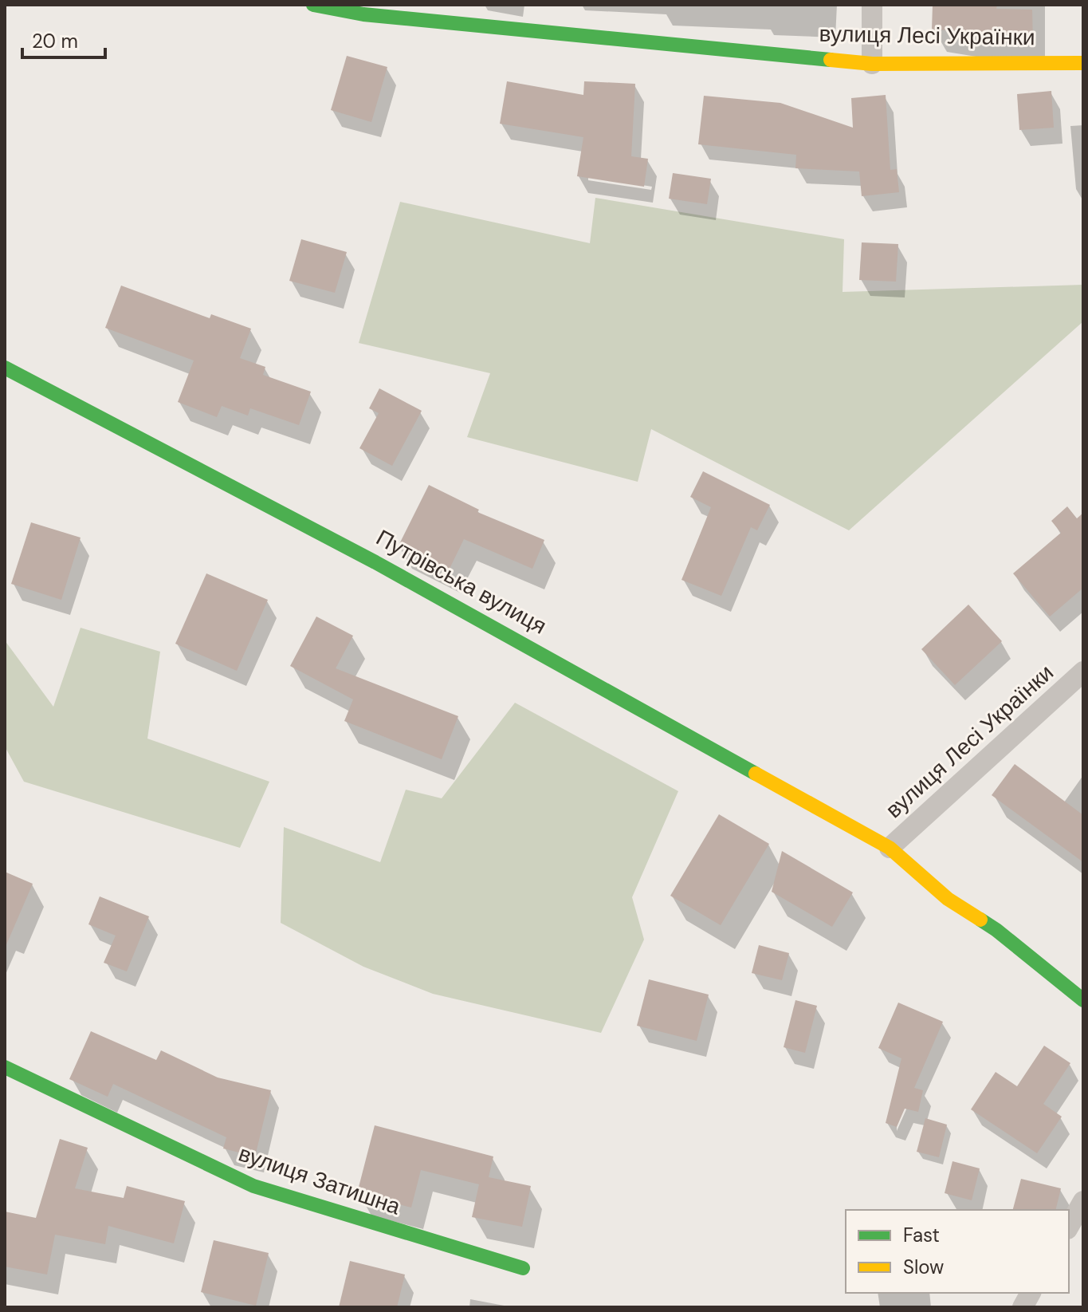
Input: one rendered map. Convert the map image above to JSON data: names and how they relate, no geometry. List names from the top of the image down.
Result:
{
  "streets": {
    "street": ["вулиця Лесі Українки", "Путрівська вулиця", "вулиця Затишна"]
  },
  "crossings": [
    ["вулиця Лесі Українки", "Путрівська вулиця"]
  ],
  "legend": ["Fast", "Slow"],
  "scale_bar": "20 m"
}
